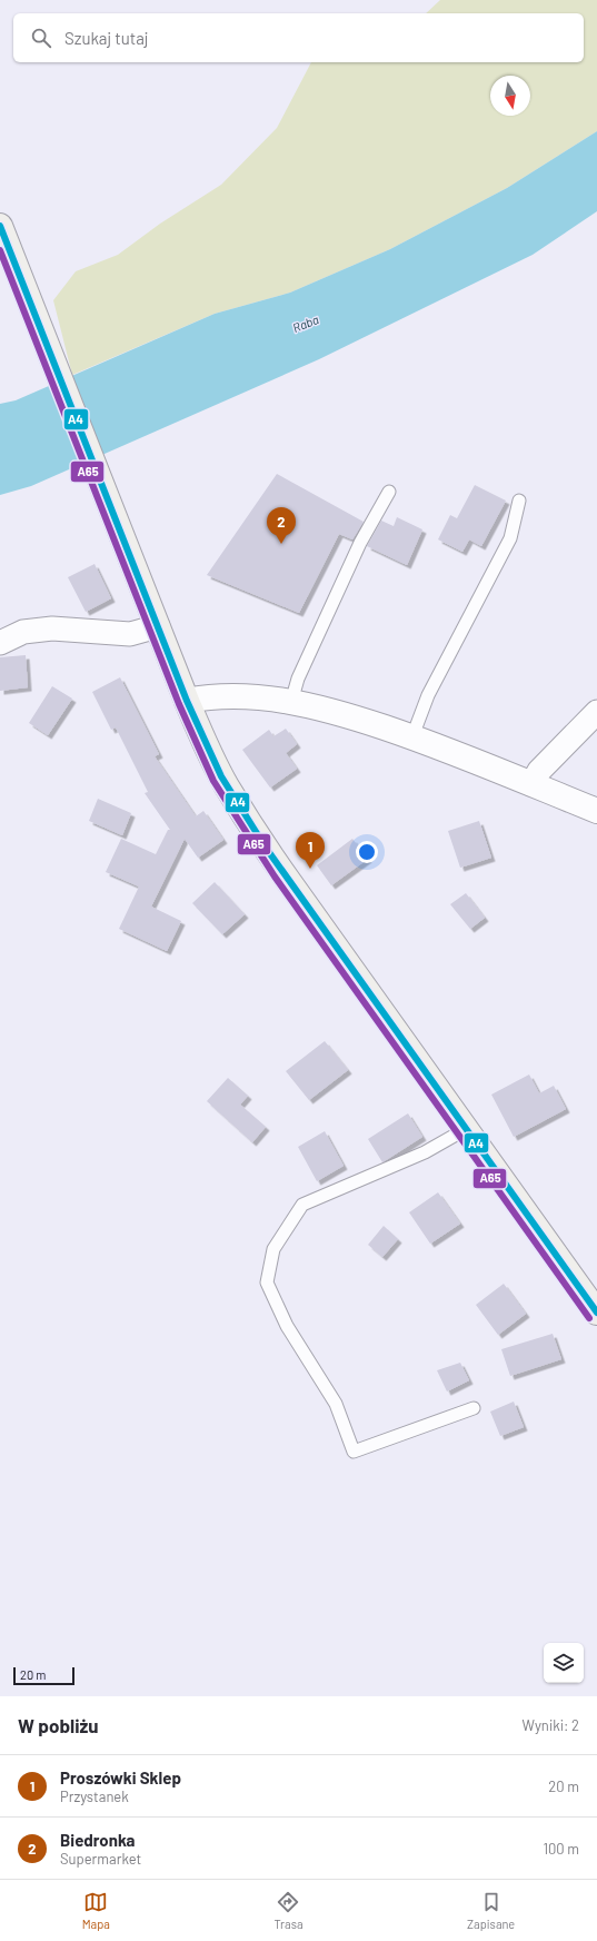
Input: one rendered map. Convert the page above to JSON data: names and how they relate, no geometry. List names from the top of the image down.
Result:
{
  "water": ["Raba"],
  "lines": ["transit line A4", "transit line A65"],
  "scale_bar": "20 m",
  "north": "bottom",
  "page": {
    "search": "Szukaj tutaj",
    "pins": ["2", "1"],
    "scale": "20 m",
    "heading": ["W pobliżu", "Wyniki: 2"],
    "list": [
      {
        "mark": "1",
        "name": "Proszówki Sklep",
        "note": "Przystanek",
        "value": "20 m"
      },
      {
        "mark": "2",
        "name": "Biedronka",
        "note": "Supermarket",
        "value": "100 m"
      }
    ],
    "nav": ["Mapa", "Trasa", "Zapisane"]
  }
}
